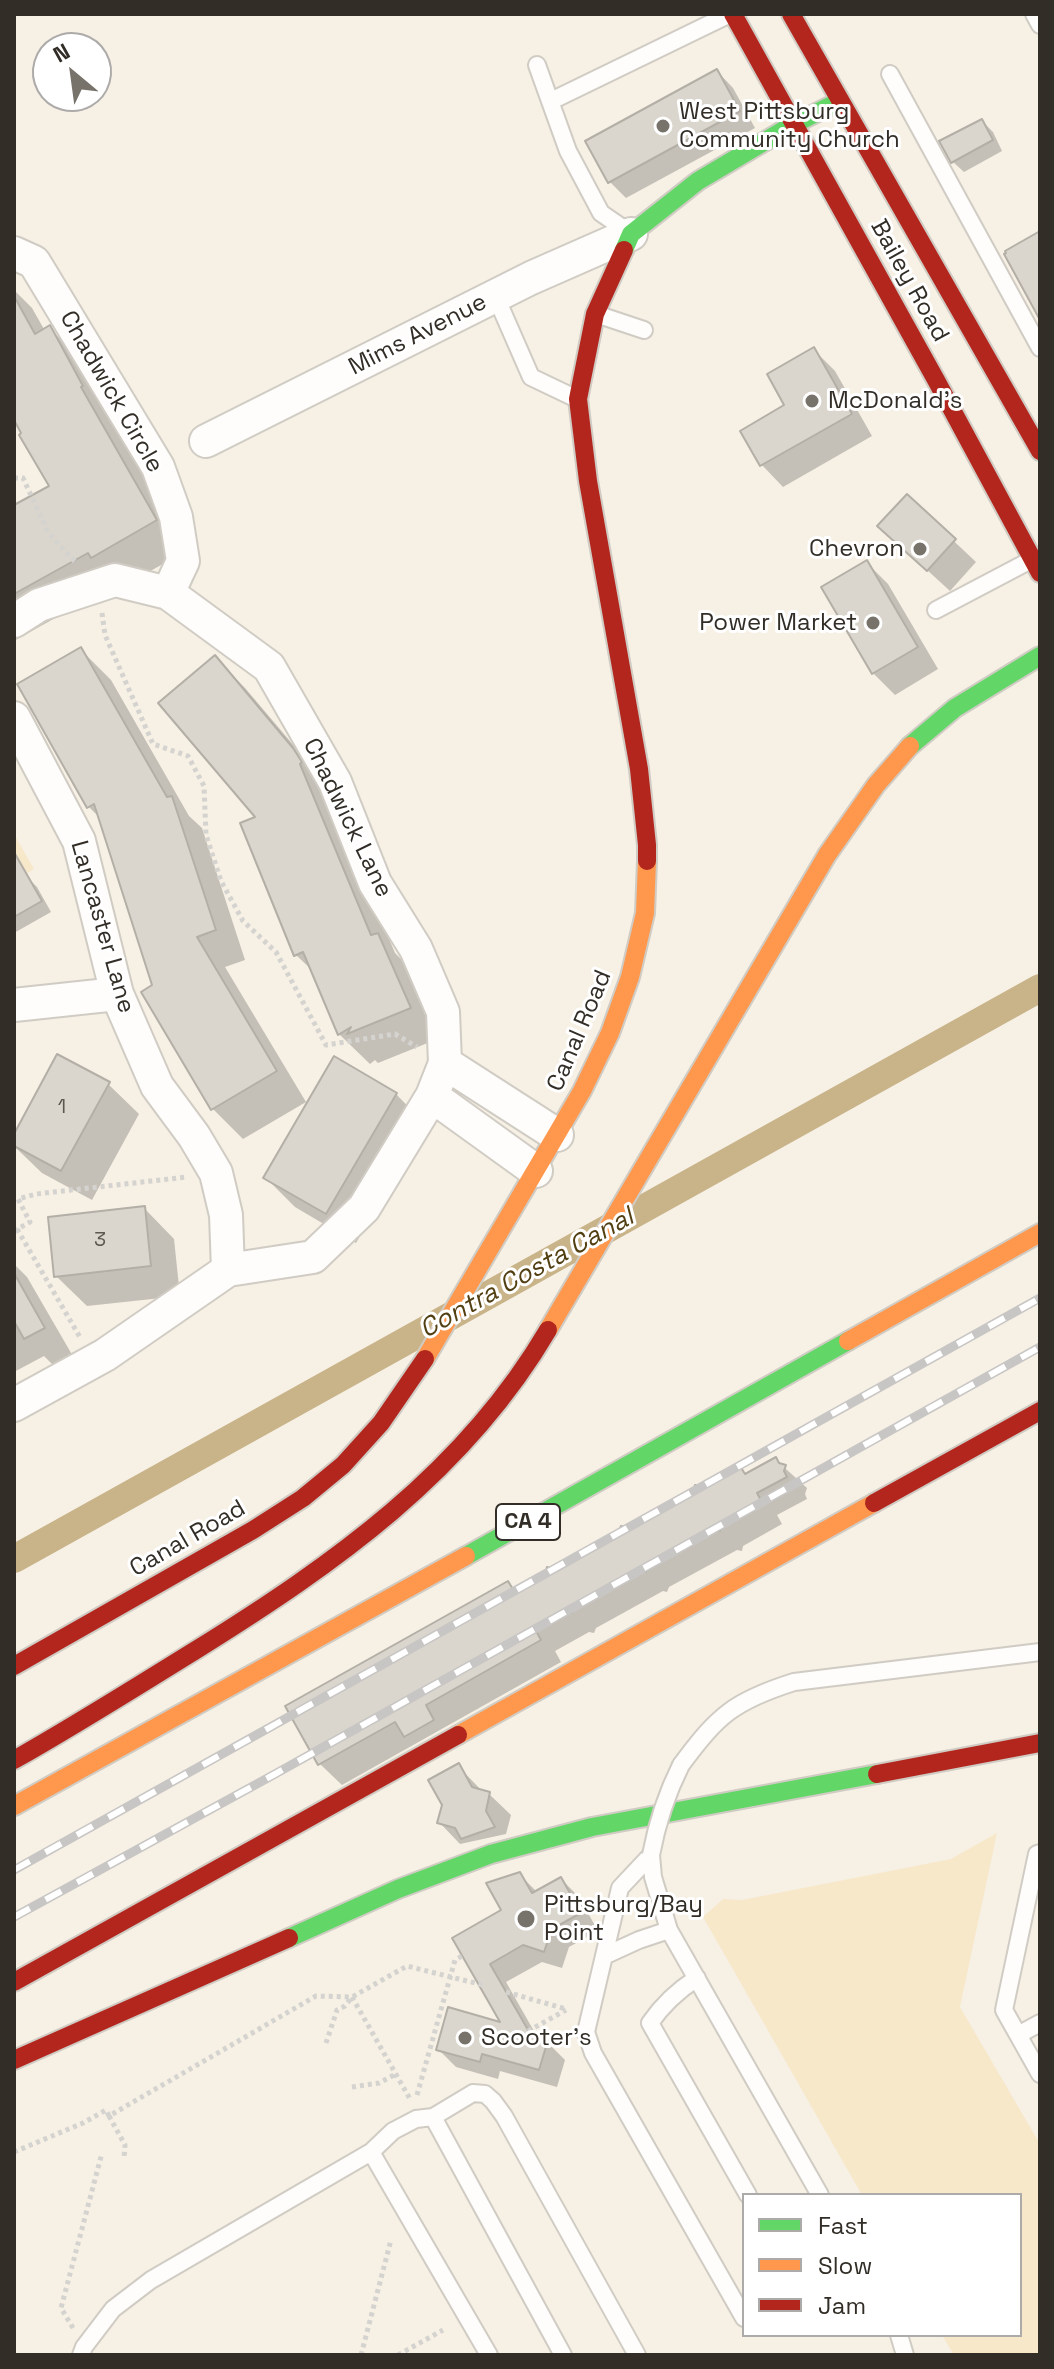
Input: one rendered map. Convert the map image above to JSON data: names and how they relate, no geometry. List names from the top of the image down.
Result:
{
  "streets": {
    "main road": ["Bailey Road", "Canal Road", "CA 4"],
    "street": [
      "Mims Avenue",
      "Chadwick Circle",
      "Chadwick Lane",
      "Lancaster Lane"
    ]
  },
  "crossings": [
    ["Bailey Road", "Canal Road"],
    ["Mims Avenue", "Canal Road"],
    ["Chadwick Circle", "Chadwick Lane"],
    ["Chadwick Lane", "Lancaster Lane"]
  ],
  "water": ["Contra Costa Canal"],
  "places": [
    "West Pittsburg Community Church",
    "McDonald's",
    "Chevron",
    "Power Market",
    "Pittsburg/Bay Point",
    "Scooter's"
  ],
  "house_numbers": ["1", "3"],
  "legend": ["Fast", "Slow", "Jam"],
  "north": "top left"
}
